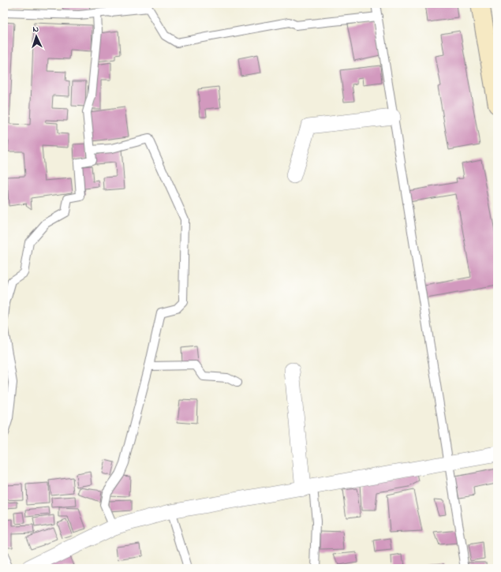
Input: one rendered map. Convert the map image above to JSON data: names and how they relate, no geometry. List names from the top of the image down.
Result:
{
  "north": "top"
}
